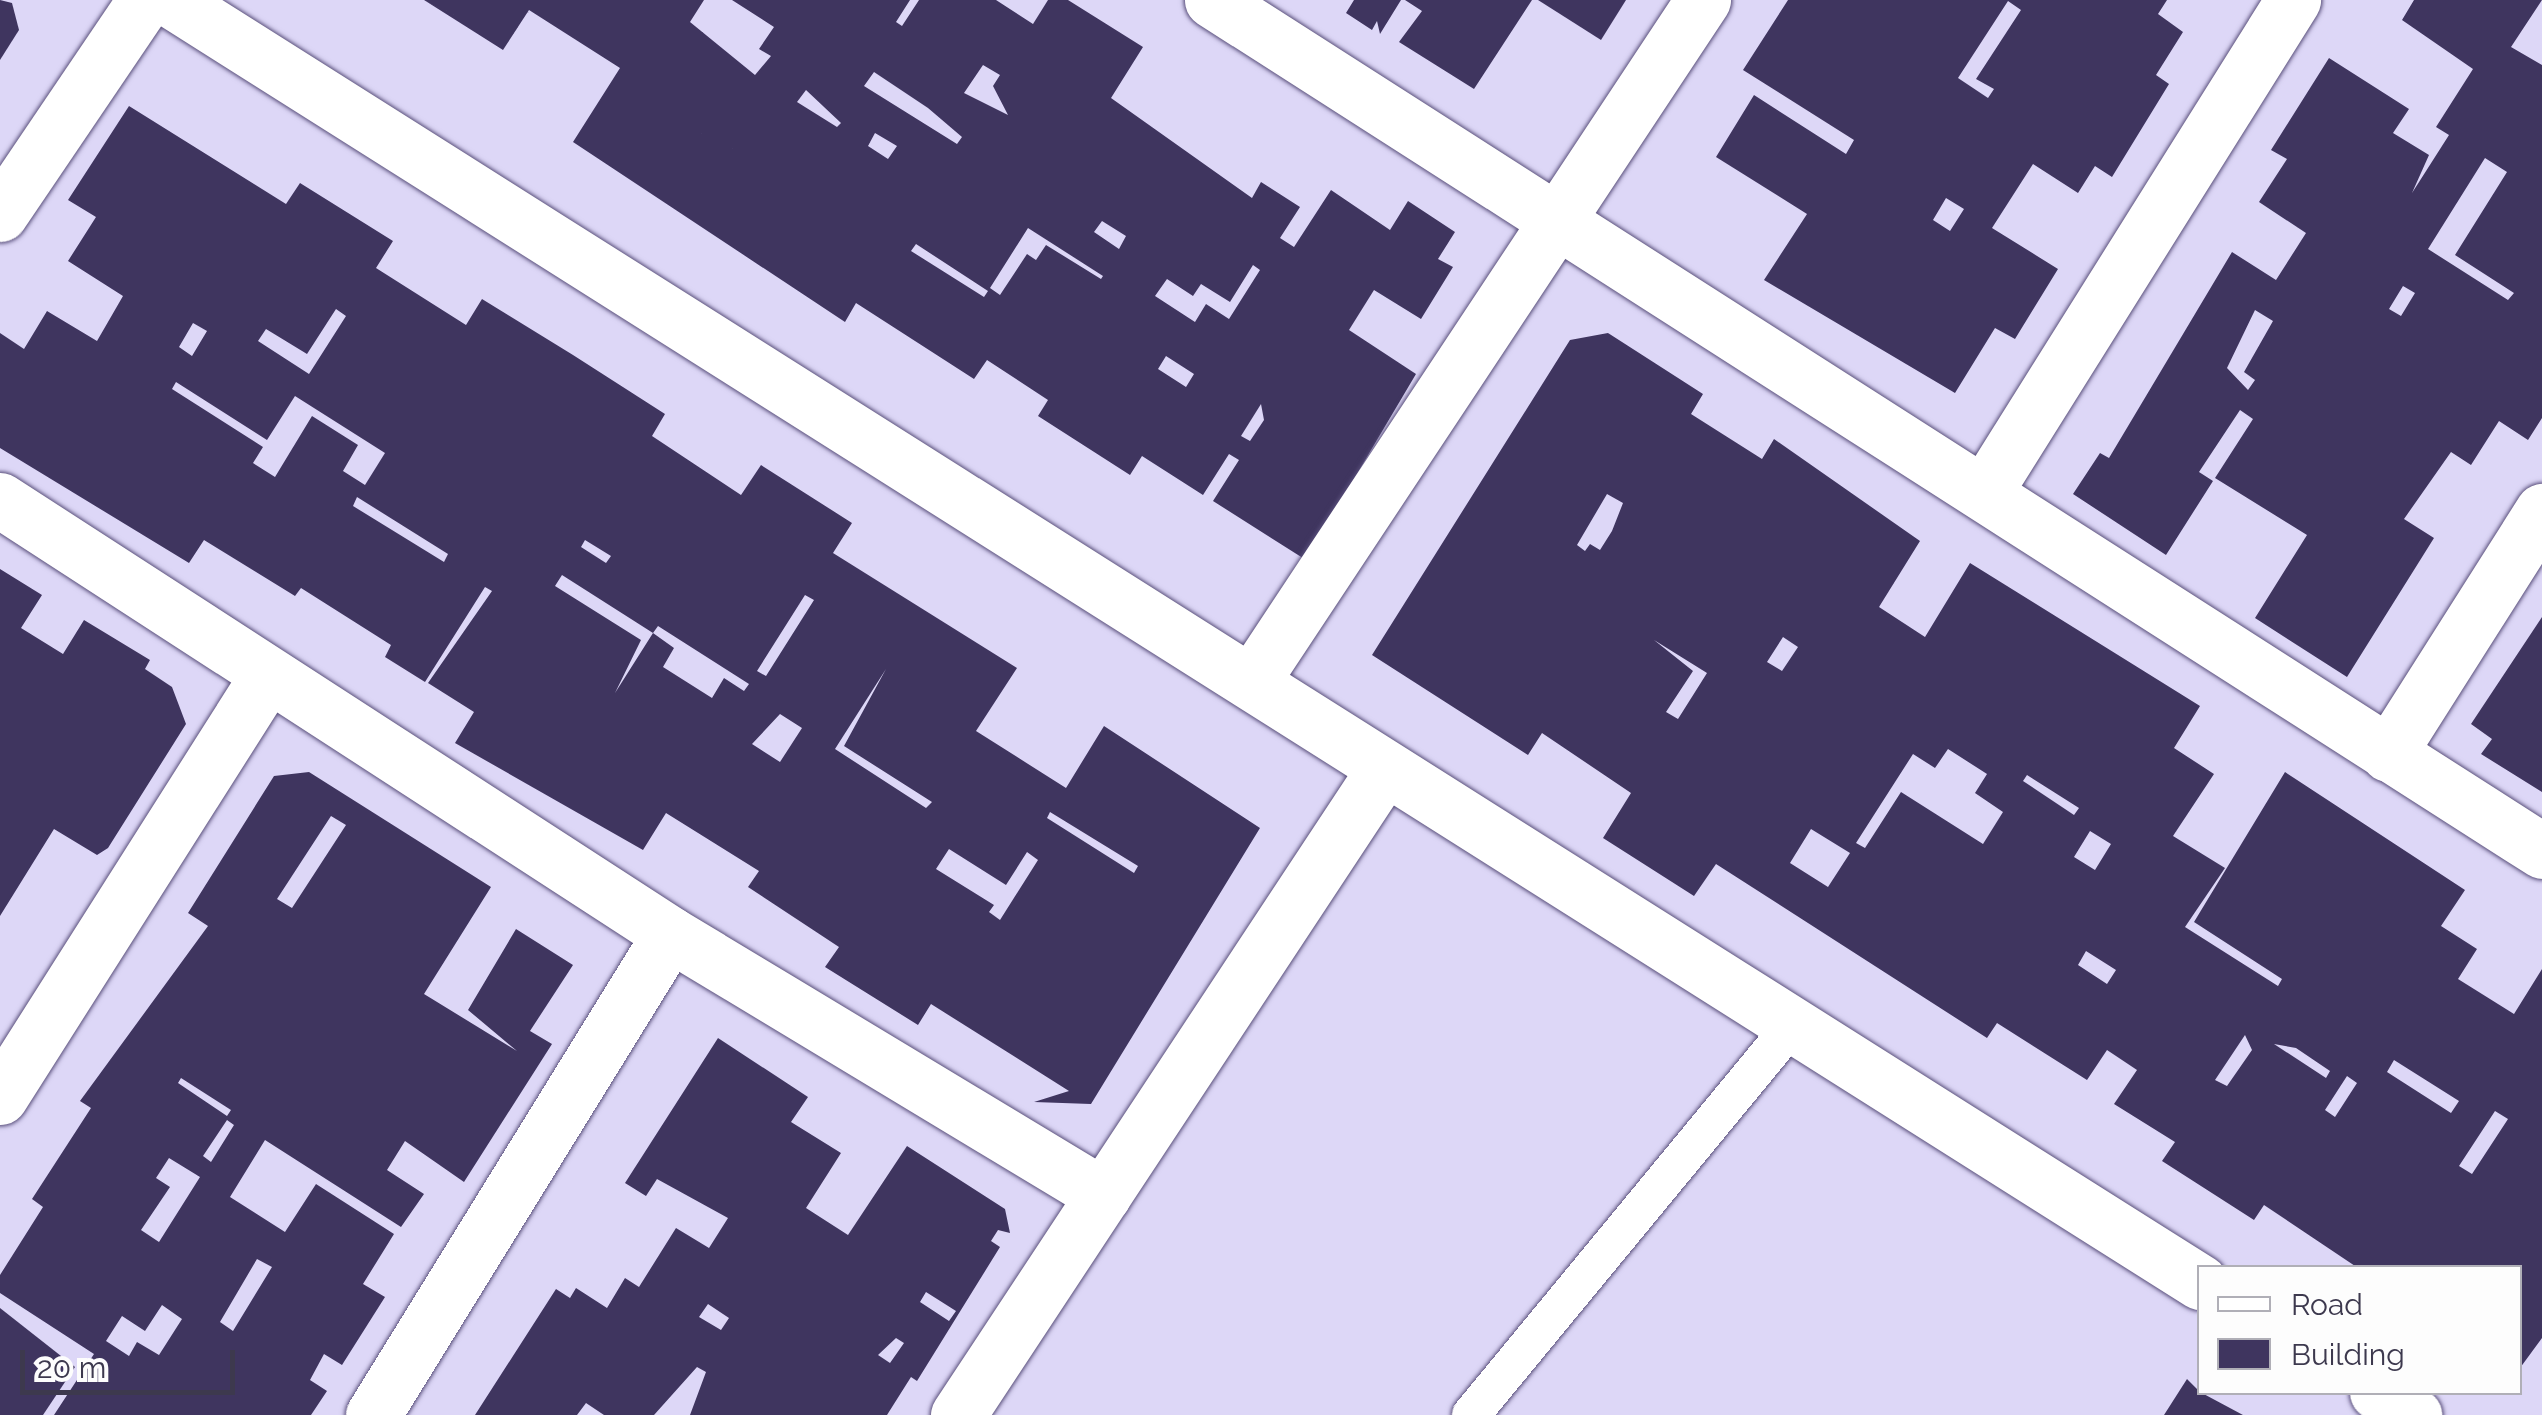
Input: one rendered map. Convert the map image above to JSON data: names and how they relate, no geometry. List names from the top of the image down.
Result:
{
  "legend": ["Road", "Building"],
  "scale_bar": "20 m"
}
